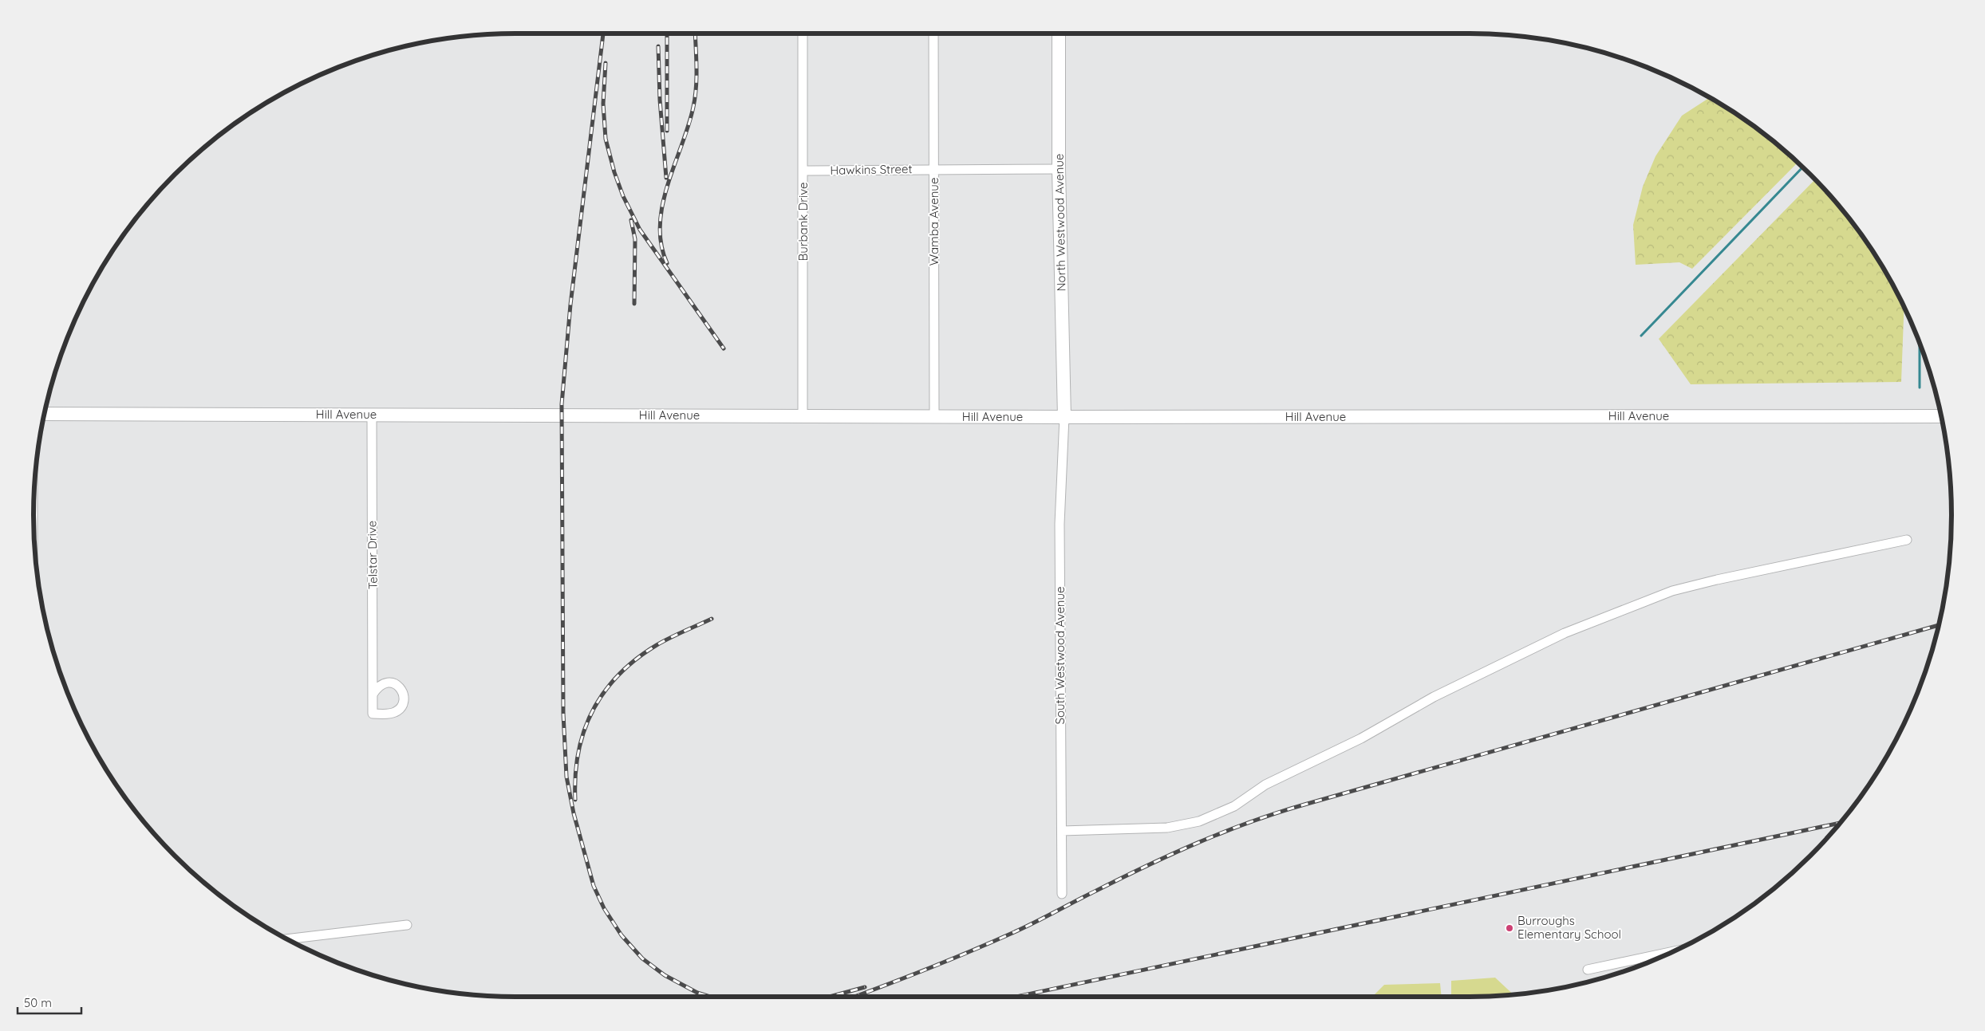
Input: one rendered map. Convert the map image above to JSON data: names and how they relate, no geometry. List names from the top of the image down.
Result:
{
  "streets": {
    "main road": ["North Westwood Avenue", "Hill Avenue"],
    "street": [
      "Hawkins Street",
      "Burbank Drive",
      "Wamba Avenue",
      "Telstar Drive",
      "South Westwood Avenue"
    ]
  },
  "crossings": [
    ["Hawkins Street", "Burbank Drive"],
    ["Hawkins Street", "Wamba Avenue"],
    ["Hawkins Street", "North Westwood Avenue"],
    ["Burbank Drive", "Hill Avenue"],
    ["Wamba Avenue", "Hill Avenue"],
    ["North Westwood Avenue", "Hill Avenue"],
    ["North Westwood Avenue", "South Westwood Avenue"],
    ["Hill Avenue", "Telstar Drive"],
    ["Hill Avenue", "South Westwood Avenue"]
  ],
  "places": ["Burroughs Elementary School"],
  "scale_bar": "50 m"
}
